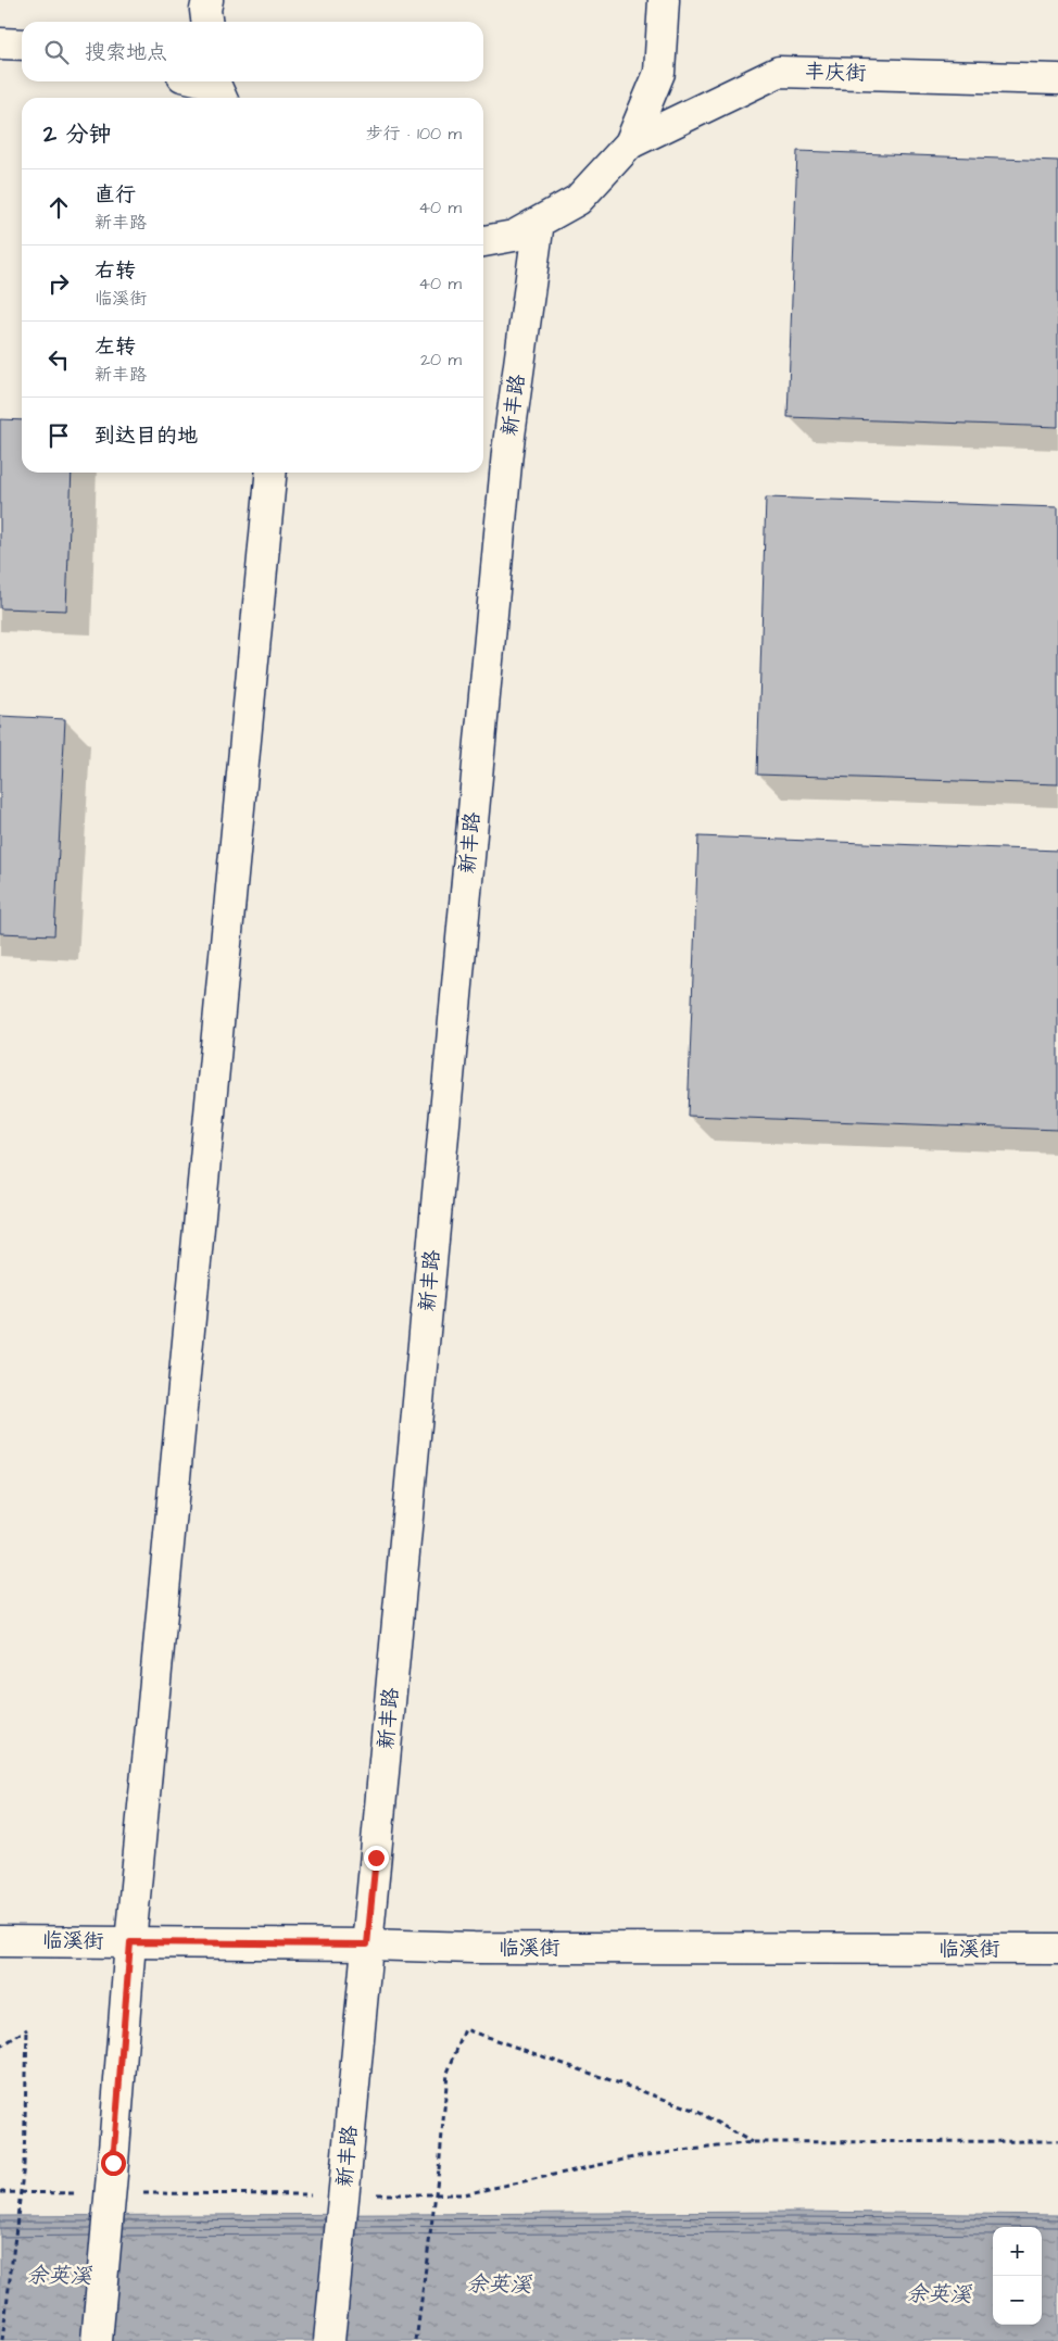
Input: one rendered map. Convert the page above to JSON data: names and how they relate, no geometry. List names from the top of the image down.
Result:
{
  "streets": {
    "main road": ["丰庆街", "新丰路", "临溪街"]
  },
  "crossings": [
    ["新丰路", "临溪街"]
  ],
  "water": ["余英溪"],
  "page": {
    "search": "搜索地点",
    "heading": ["2 分钟", "步行 · 100 m"],
    "list": [
      ["直行", "新丰路", "40 m"],
      ["右转", "临溪街", "40 m"],
      ["左转", "新丰路", "20 m"],
      "到达目的地"
    ],
    "map_buttons": ["+", "−"]
  }
}
